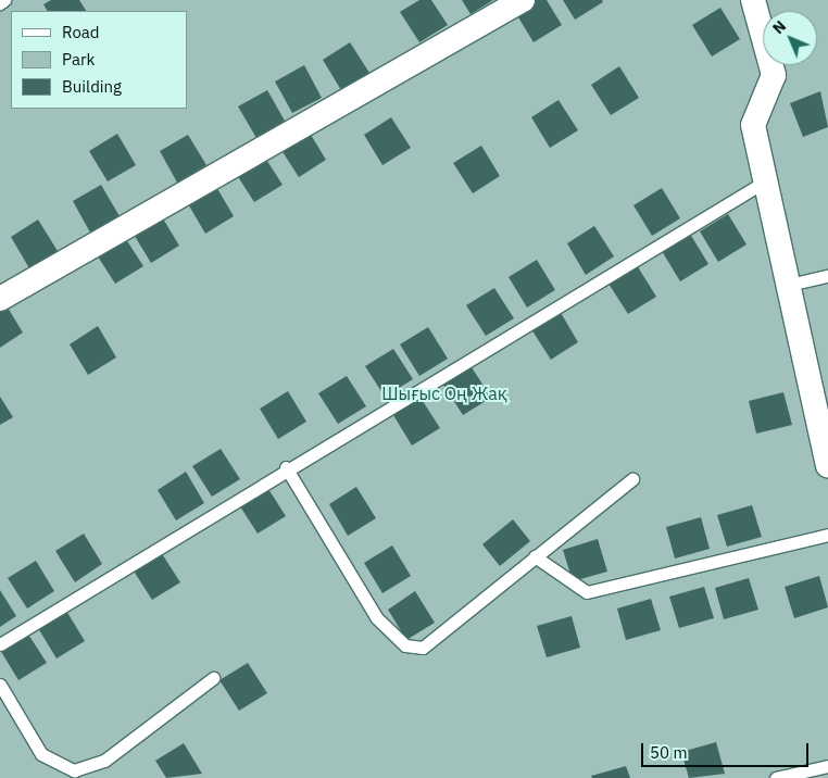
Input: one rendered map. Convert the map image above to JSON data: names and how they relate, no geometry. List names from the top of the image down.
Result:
{
  "parks": ["Шығыс Оң Жақ"],
  "legend": ["Road", "Park", "Building"],
  "scale_bar": "50 m",
  "north": "top left"
}
